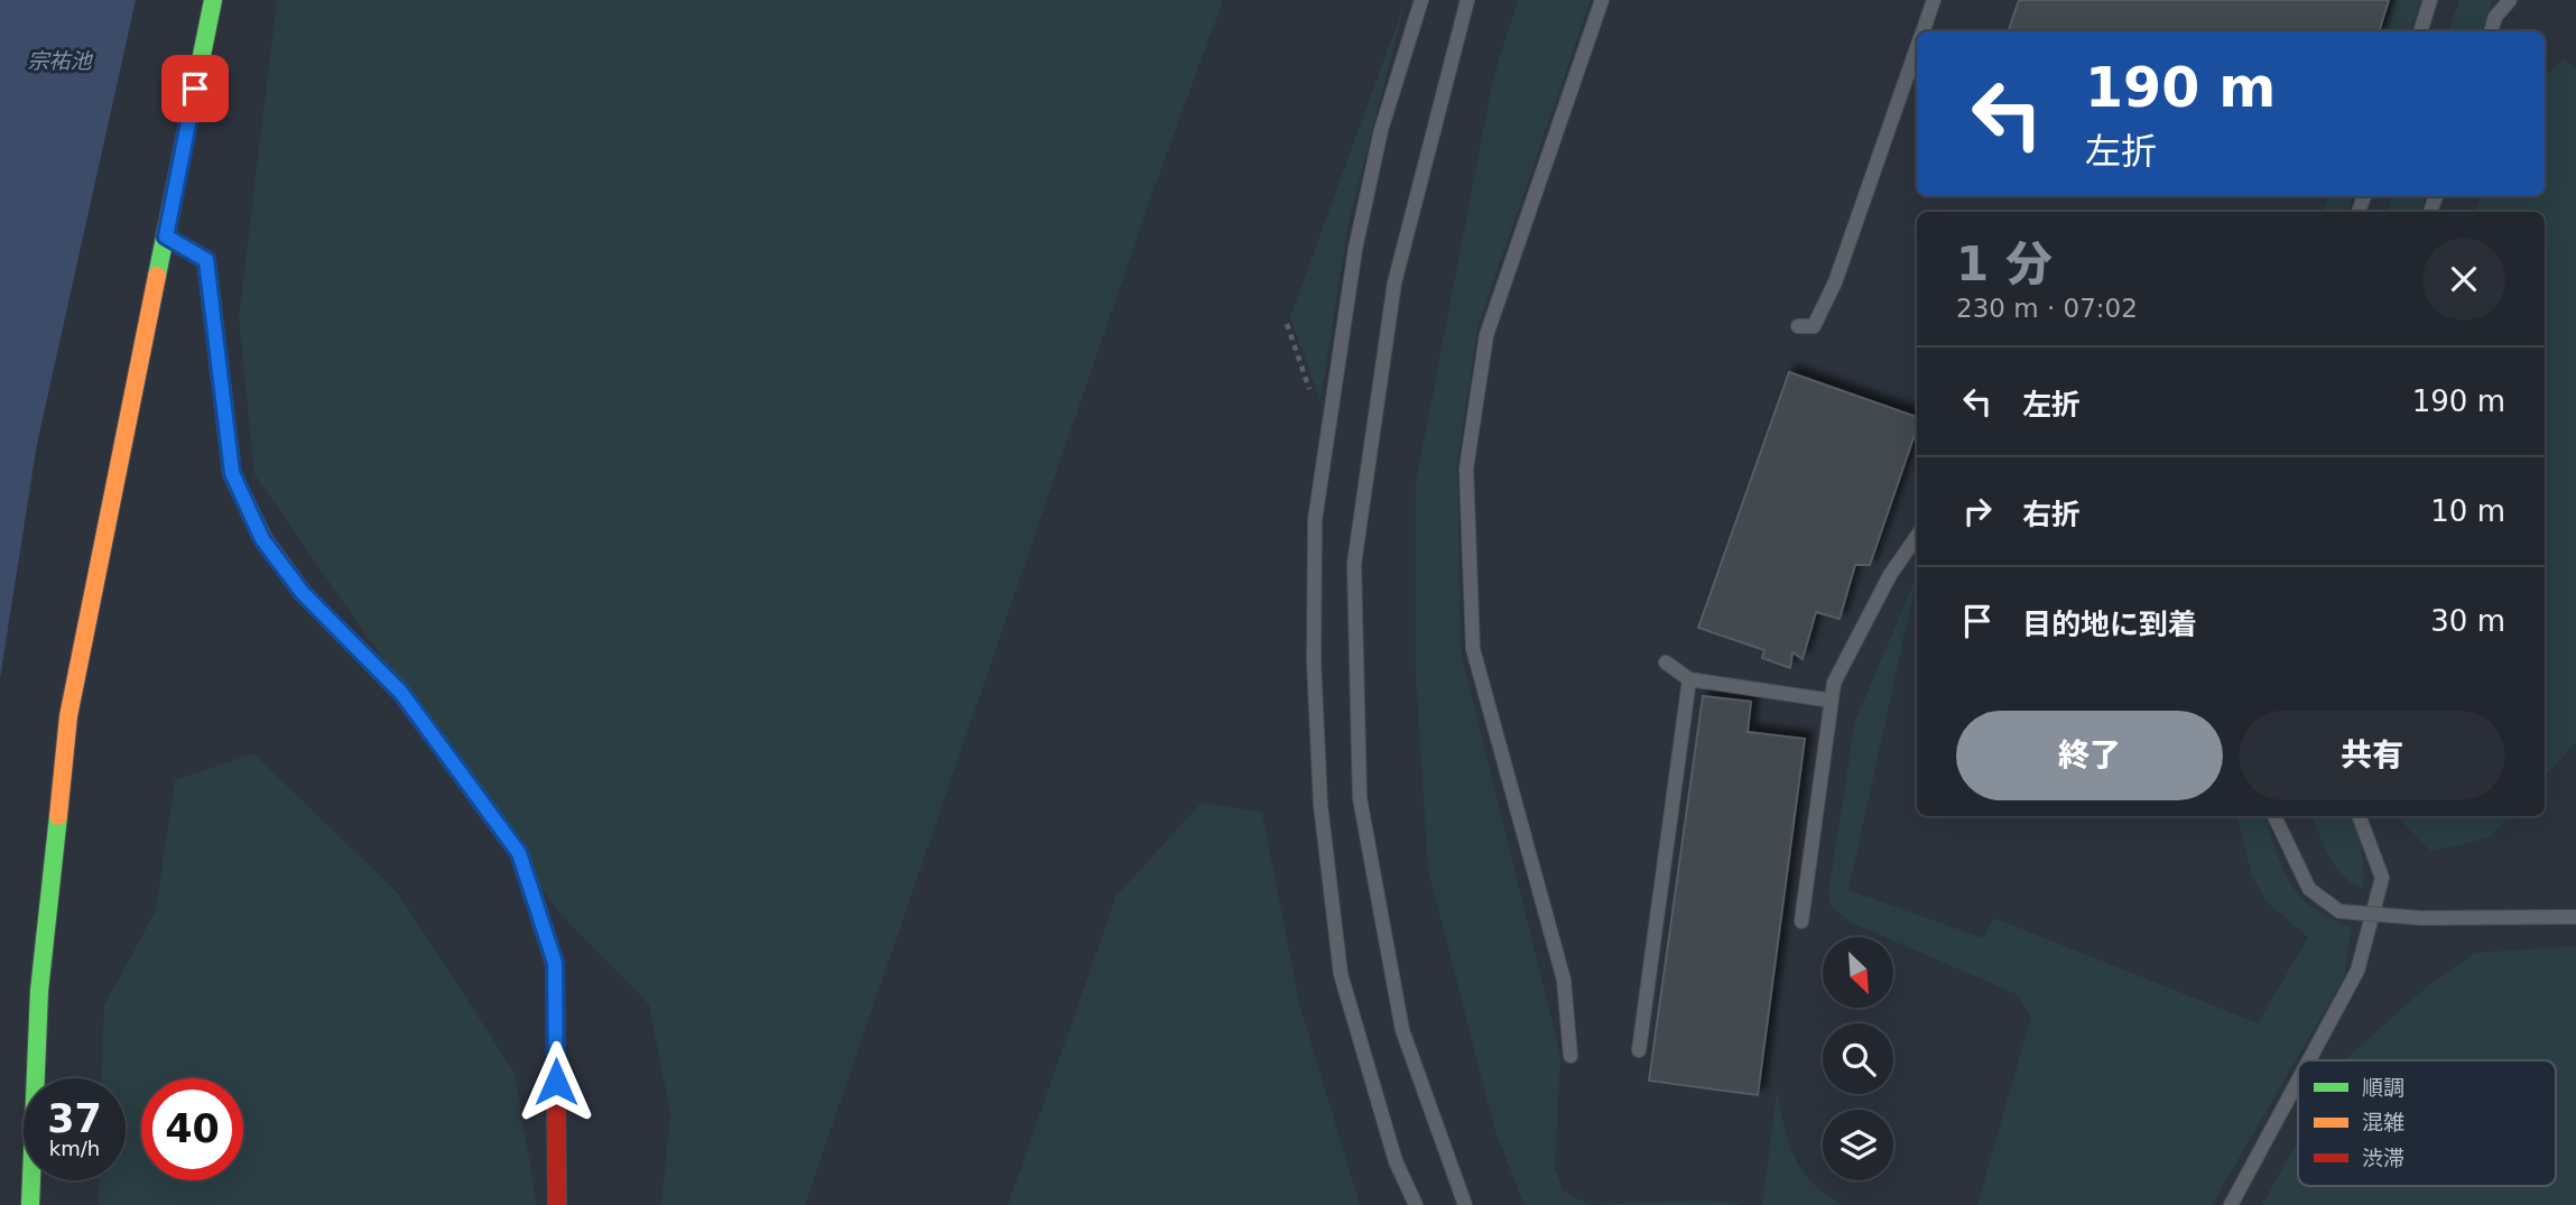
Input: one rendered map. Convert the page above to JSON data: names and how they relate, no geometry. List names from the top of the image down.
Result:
{
  "water": ["宗祐池"],
  "legend": ["順調", "混雑", "渋滞"],
  "north": "bottom right",
  "page": {
    "turn": ["190 m", "左折"],
    "heading": ["1 分", "230 m · 07:02"],
    "list": [
      {
        "name": "左折",
        "value": "190 m"
      },
      {
        "name": "右折",
        "value": "10 m"
      },
      {
        "name": "目的地に到着",
        "value": "30 m"
      }
    ],
    "buttons": ["終了", "共有"],
    "speed": "37 km/h",
    "limit": "40"
  }
}
